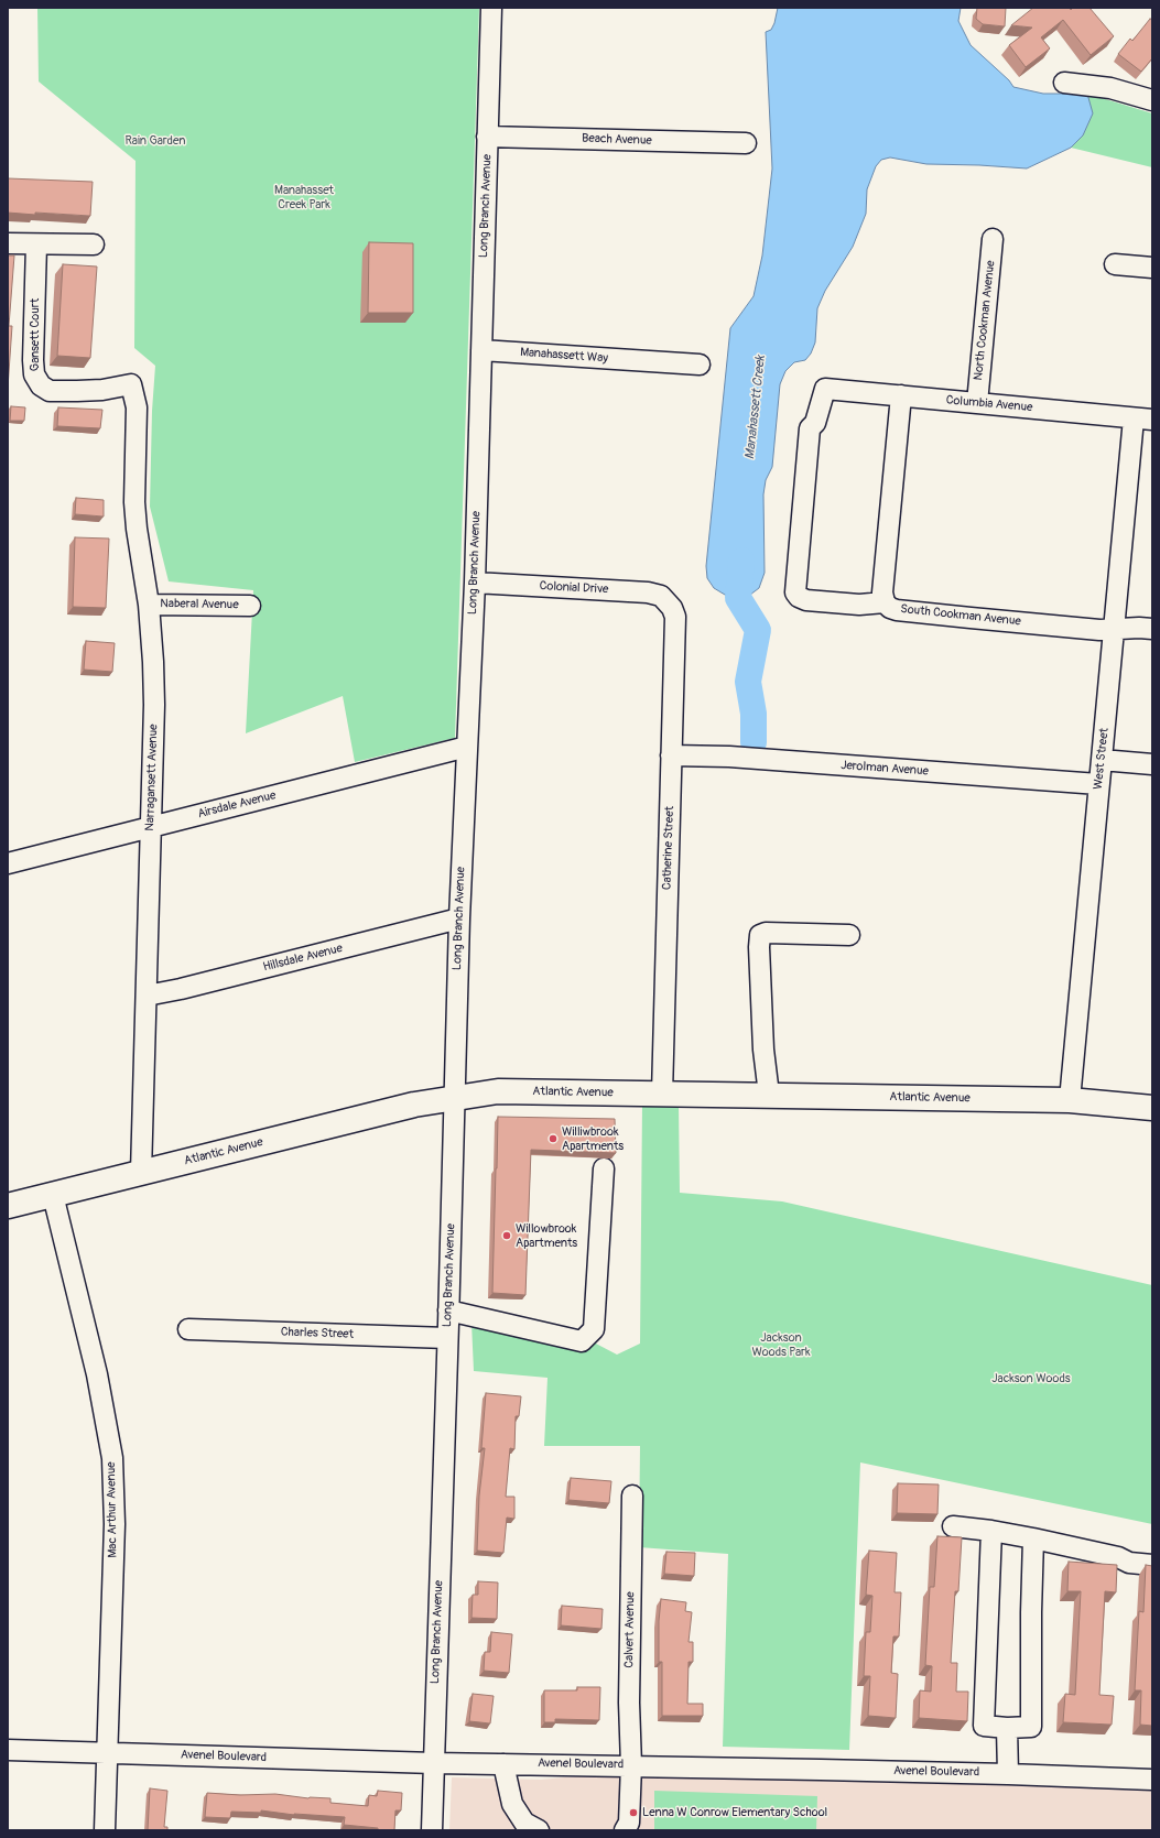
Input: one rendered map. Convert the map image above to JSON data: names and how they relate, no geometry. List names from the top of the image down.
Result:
{
  "streets": {
    "main road": ["Atlantic Avenue"],
    "street": [
      "Beach Avenue",
      "Long Branch Avenue",
      "North Cookman Avenue",
      "Gansett Court",
      "Manahassett Way",
      "Columbia Avenue",
      "Colonial Drive",
      "Naberal Avenue",
      "South Cookman Avenue",
      "West Street",
      "Jerolman Avenue",
      "Narragansett Avenue",
      "Airsdale Avenue",
      "Catherine Street",
      "Hillsdale Avenue",
      "Charles Street",
      "Mac Arthur Avenue",
      "Calvert Avenue",
      "Avenel Boulevard"
    ]
  },
  "crossings": [
    ["Beach Avenue", "Long Branch Avenue"],
    ["Long Branch Avenue", "Manahassett Way"],
    ["Long Branch Avenue", "Colonial Drive"],
    ["Long Branch Avenue", "Airsdale Avenue"],
    ["Long Branch Avenue", "Hillsdale Avenue"],
    ["Long Branch Avenue", "Atlantic Avenue"],
    ["Long Branch Avenue", "Charles Street"],
    ["Long Branch Avenue", "Avenel Boulevard"],
    ["North Cookman Avenue", "Columbia Avenue"],
    ["Gansett Court", "Narragansett Avenue"],
    ["Columbia Avenue", "South Cookman Avenue"],
    ["Columbia Avenue", "West Street"],
    ["Colonial Drive", "Catherine Street"],
    ["Naberal Avenue", "Narragansett Avenue"],
    ["South Cookman Avenue", "West Street"],
    ["West Street", "Jerolman Avenue"],
    ["West Street", "Atlantic Avenue"],
    ["Jerolman Avenue", "Catherine Street"],
    ["Narragansett Avenue", "Airsdale Avenue"],
    ["Narragansett Avenue", "Hillsdale Avenue"],
    ["Narragansett Avenue", "Atlantic Avenue"],
    ["Catherine Street", "Atlantic Avenue"],
    ["Atlantic Avenue", "Mac Arthur Avenue"],
    ["Mac Arthur Avenue", "Avenel Boulevard"],
    ["Calvert Avenue", "Avenel Boulevard"]
  ],
  "water": ["Manahassett Creek"],
  "parks": [
    "Rain Garden",
    "Manahasset Creek Park",
    "Jackson Woods Park",
    "Jackson Woods"
  ],
  "places": ["Williwbrook Apartments", "Willowbrook Apartments", "Lenna W Conrow Elementary School"]
}
